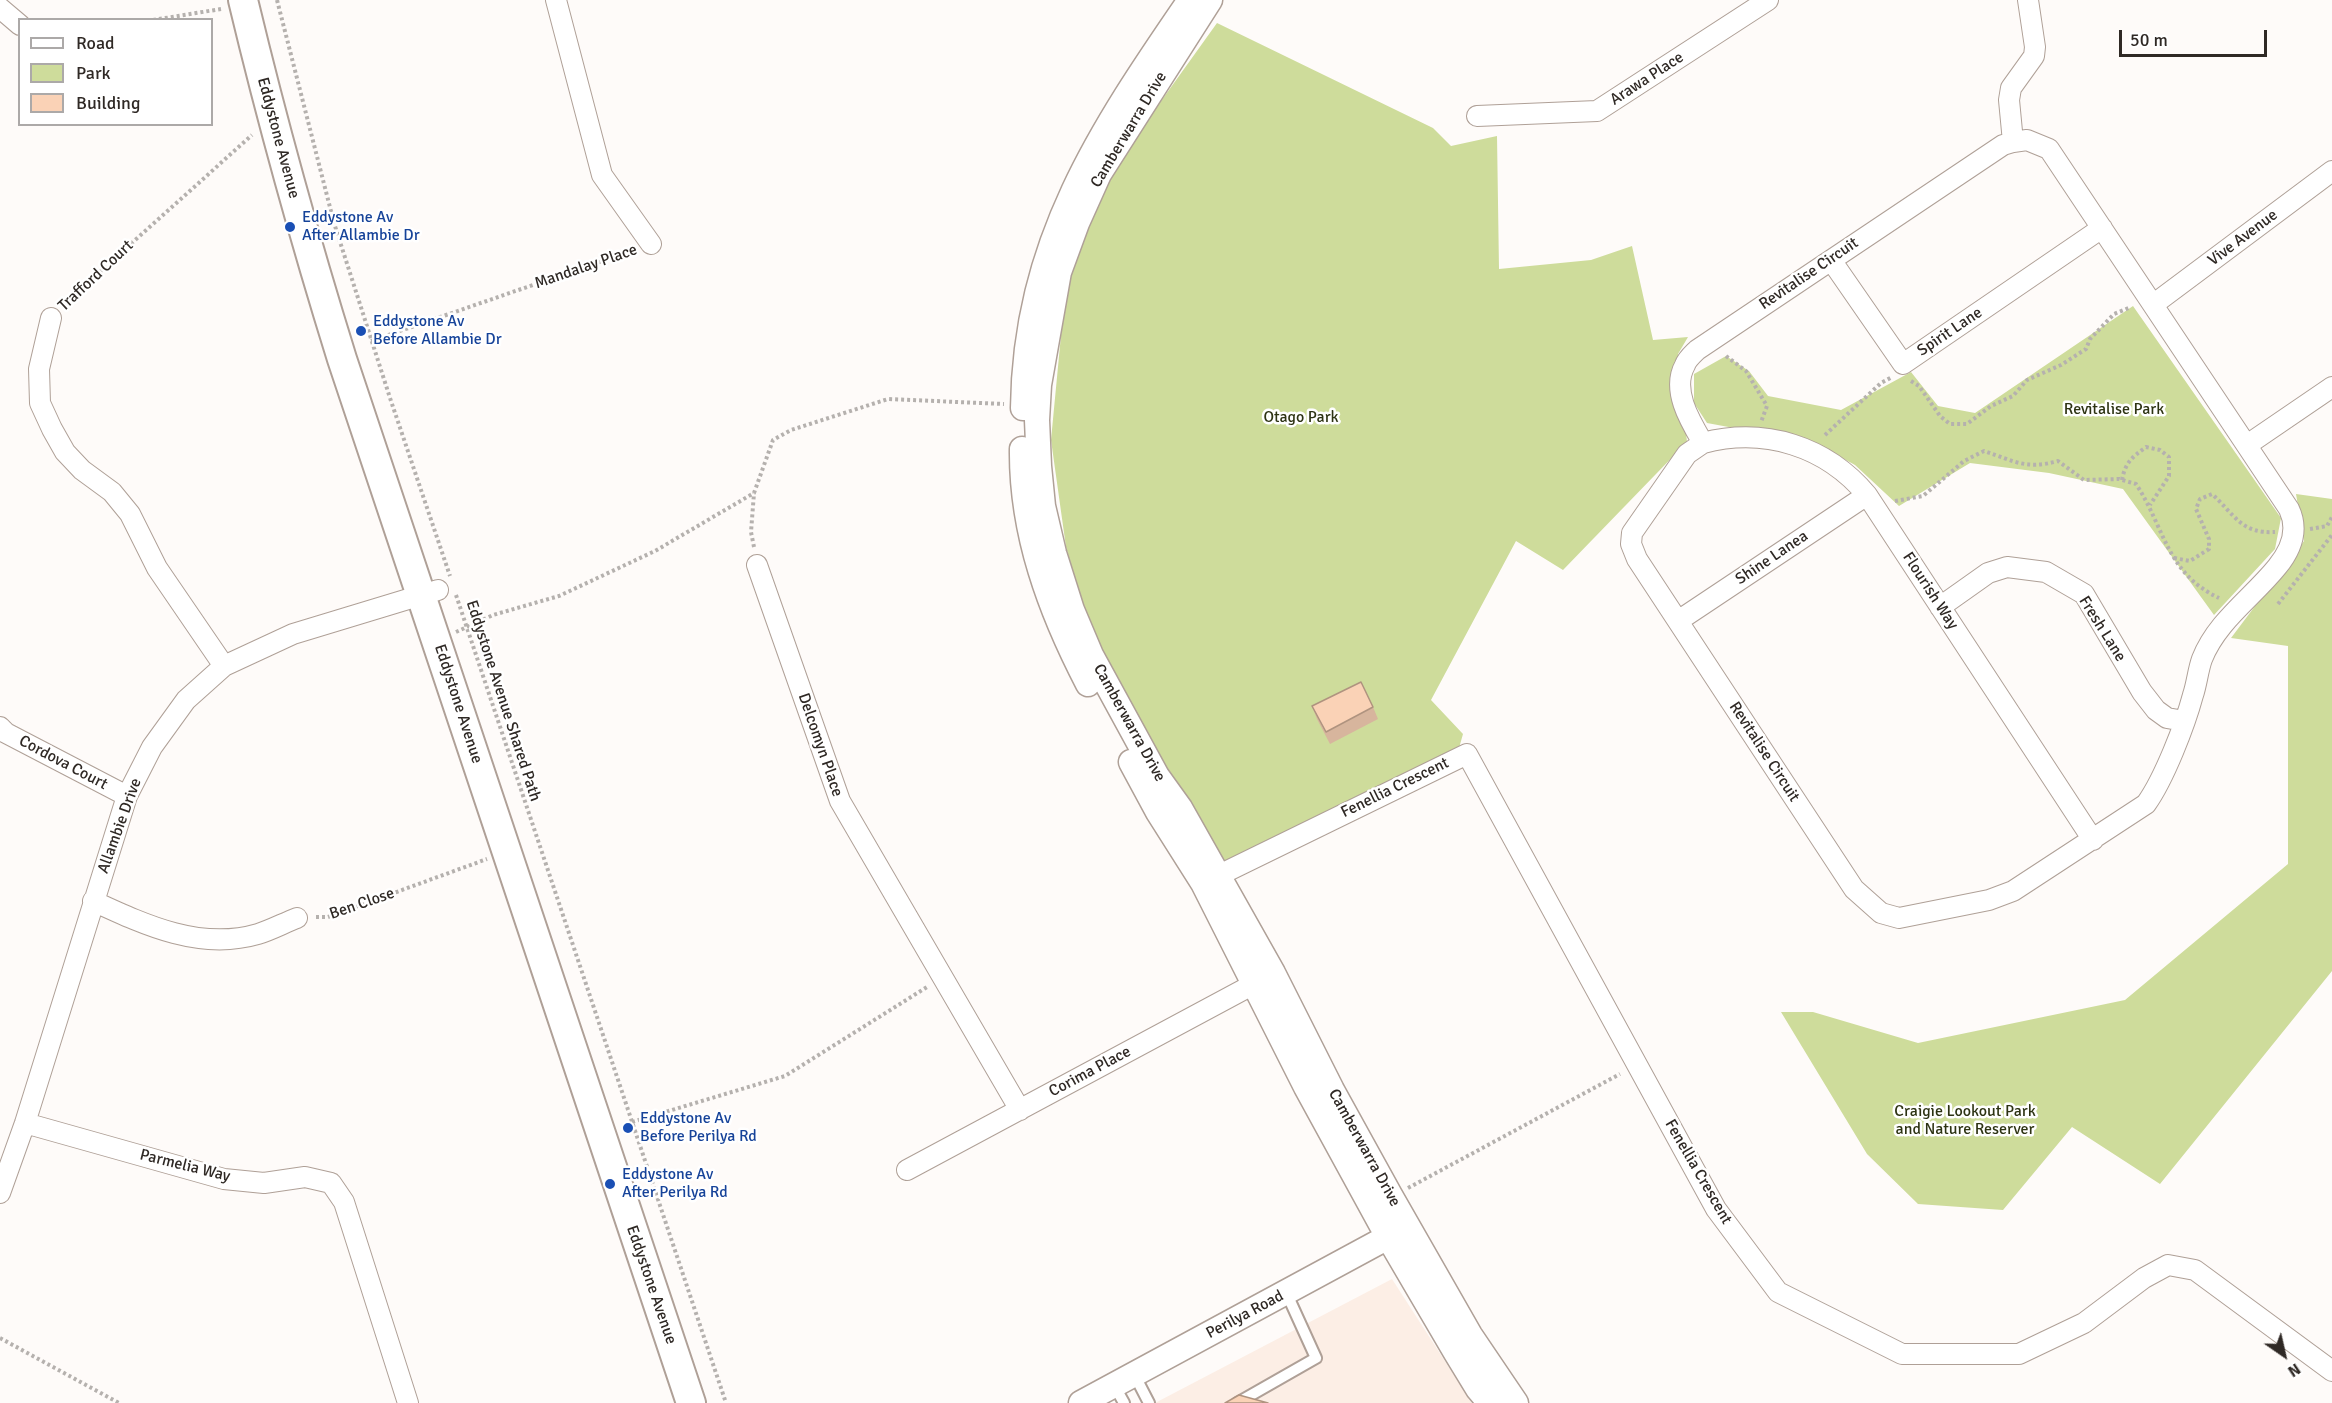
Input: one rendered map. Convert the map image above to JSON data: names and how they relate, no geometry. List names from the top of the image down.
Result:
{
  "streets": {
    "main road": ["Eddystone Avenue"],
    "street": [
      "Arawa Place",
      "Camberwarra Drive",
      "Vive Avenue",
      "Mandalay Place",
      "Revitalise Circuit",
      "Trafford Court",
      "Spirit Lane",
      "Shine Lanea",
      "Flourish Way",
      "Fresh Lane",
      "Delcomyn Place",
      "Cordova Court",
      "Fenellia Crescent",
      "Allambie Drive",
      "Corima Place",
      "Parmelia Way",
      "Perilya Road"
    ],
    "path": ["Eddystone Avenue Shared Path", "Ben Close"]
  },
  "crossings": [
    ["Camberwarra Drive", "Fenellia Crescent"],
    ["Camberwarra Drive", "Corima Place"],
    ["Camberwarra Drive", "Perilya Road"],
    ["Eddystone Avenue", "Eddystone Avenue Shared Path"],
    ["Eddystone Avenue", "Allambie Drive"],
    ["Vive Avenue", "Revitalise Circuit"],
    ["Mandalay Place", "Eddystone Avenue Shared Path"],
    ["Revitalise Circuit", "Spirit Lane"],
    ["Revitalise Circuit", "Shine Lanea"],
    ["Revitalise Circuit", "Flourish Way"],
    ["Revitalise Circuit", "Fresh Lane"],
    ["Trafford Court", "Allambie Drive"],
    ["Shine Lanea", "Flourish Way"],
    ["Flourish Way", "Fresh Lane"],
    ["Eddystone Avenue Shared Path", "Allambie Drive"],
    ["Delcomyn Place", "Corima Place"],
    ["Cordova Court", "Allambie Drive"],
    ["Allambie Drive", "Parmelia Way"]
  ],
  "parks": ["Revitalise Park", "Otago Park", "Craigie Lookout Park and Nature Reserver"],
  "places": [
    "Eddystone Av After Allambie Dr",
    "Eddystone Av Before Allambie Dr",
    "Eddystone Av Before Perilya Rd",
    "Eddystone Av After Perilya Rd"
  ],
  "legend": ["Road", "Park", "Building"],
  "scale_bar": "50 m",
  "north": "bottom right"
}
